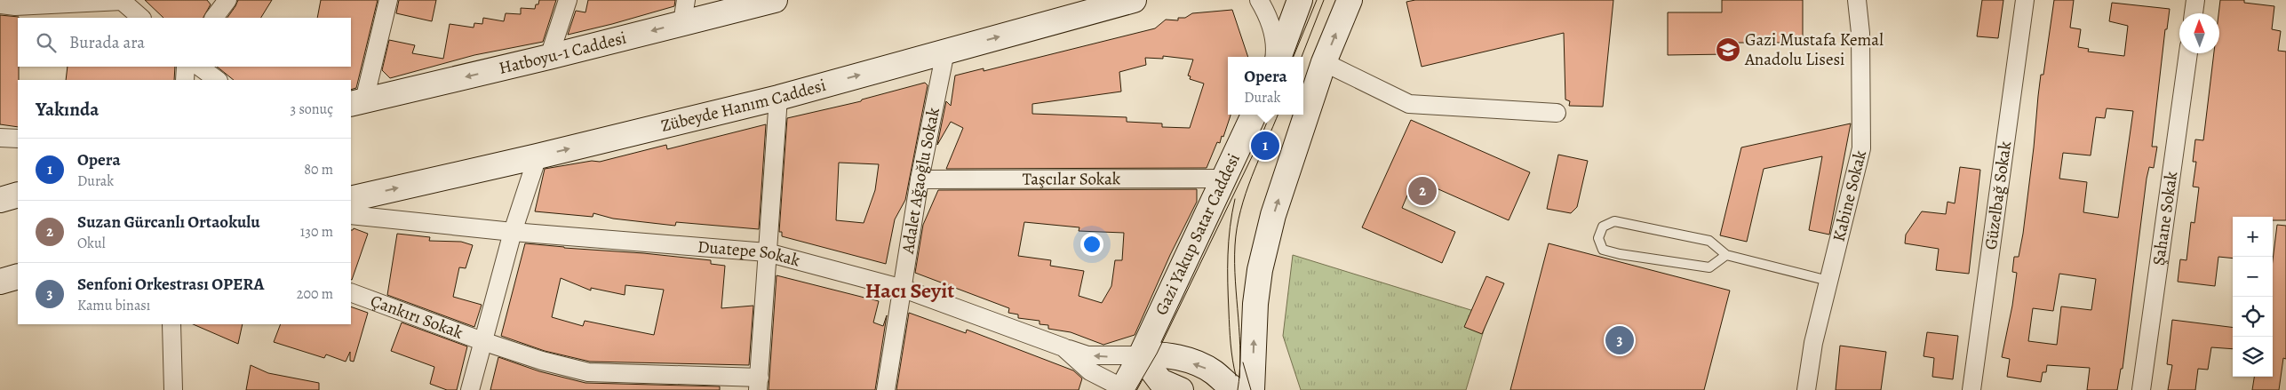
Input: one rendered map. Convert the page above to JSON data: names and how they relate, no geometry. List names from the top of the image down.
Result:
{
  "streets": {
    "main road": ["Hatboyu-1 Caddesi", "Zübeyde Hanım Caddesi", "Gazi Yakup Satar Caddesi"],
    "street": [
      "Taşcılar Sokak",
      "Adalet Ağaoğlu Sokak",
      "Güzelbağ Sokak",
      "Kabine Sokak",
      "Şahane Sokak",
      "Duatepe Sokak",
      "Çankırı Sokak"
    ]
  },
  "crossings": [
    ["Zübeyde Hanım Caddesi", "Adalet Ağaoğlu Sokak"],
    ["Taşcılar Sokak", "Adalet Ağaoğlu Sokak"],
    ["Taşcılar Sokak", "Gazi Yakup Satar Caddesi"],
    ["Adalet Ağaoğlu Sokak", "Duatepe Sokak"],
    ["Gazi Yakup Satar Caddesi", "Duatepe Sokak"]
  ],
  "one_way": ["Hatboyu-1 Caddesi", "Zübeyde Hanım Caddesi"],
  "districts": ["Hacı Seyit"],
  "places": {
    "school or university": ["Gazi Mustafa Kemal Anadolu Lisesi"]
  },
  "north": "top",
  "page": {
    "search": "Burada ara",
    "popup": ["Opera", "Durak"],
    "heading": ["Yakında", "3 sonuç"],
    "pins": ["1", "2", "3"],
    "list": [
      {
        "mark": "1",
        "name": "Opera",
        "note": "Durak",
        "value": "80 m"
      },
      {
        "mark": "2",
        "name": "Suzan Gürcanlı Ortaokulu",
        "note": "Okul",
        "value": "130 m"
      },
      {
        "mark": "3",
        "name": "Senfoni Orkestrası OPERA",
        "note": "Kamu binası",
        "value": "200 m"
      }
    ],
    "map_buttons": ["+", "−"]
  }
}
